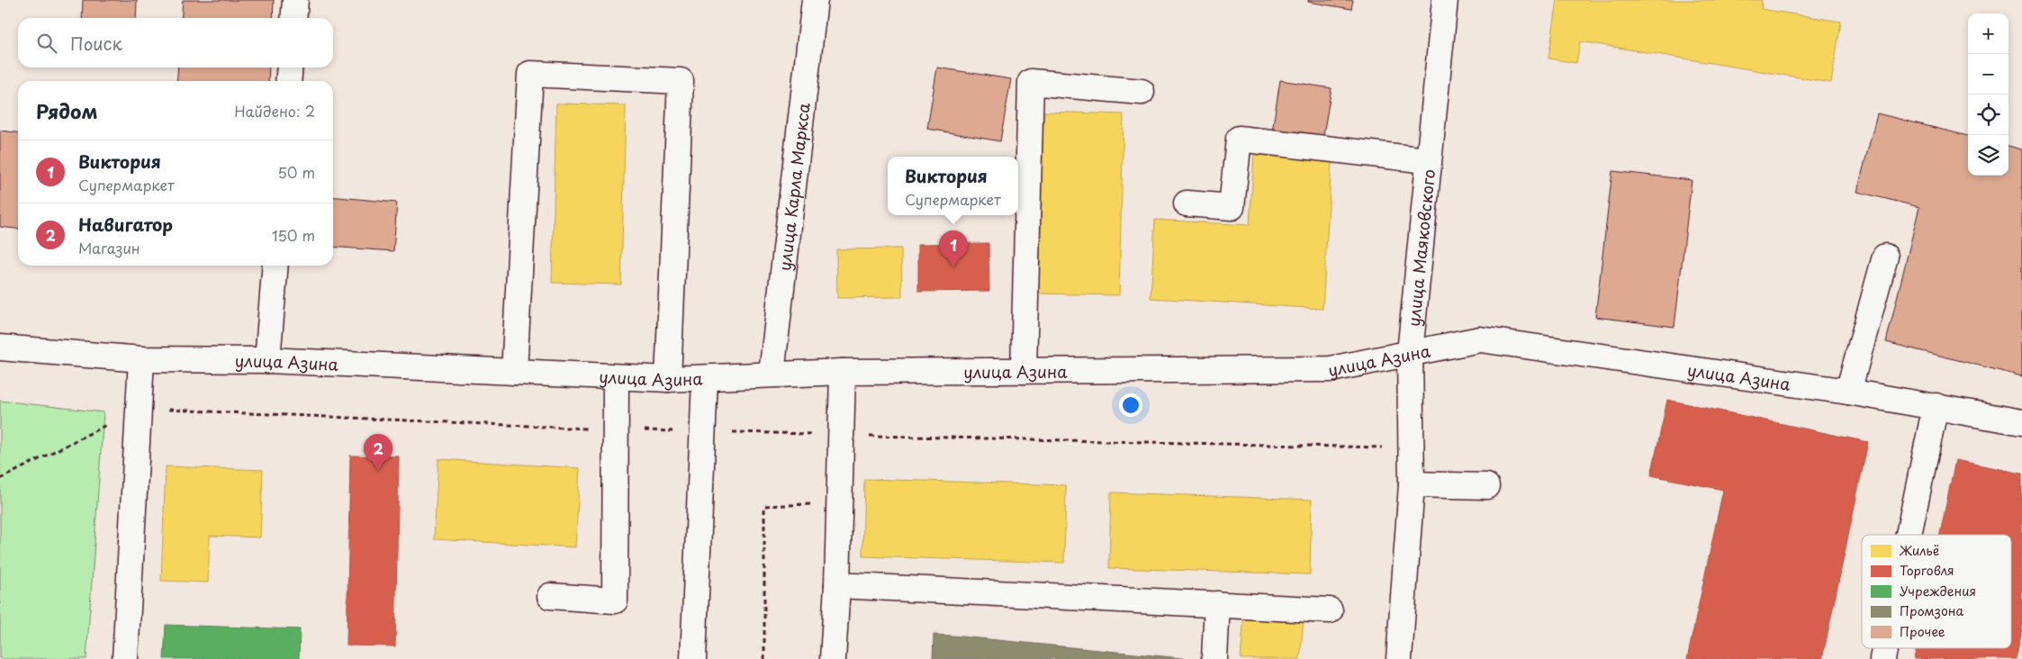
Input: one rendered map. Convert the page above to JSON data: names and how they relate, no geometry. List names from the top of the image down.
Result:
{
  "streets": {
    "street": ["улица Карла Маркса", "улица Маяковского", "улица Азина"]
  },
  "crossings": [
    ["улица Карла Маркса", "улица Азина"],
    ["улица Маяковского", "улица Азина"]
  ],
  "legend": [
    "Жильё",
    "Торговля",
    "Учреждения",
    "Промзона",
    "Прочее"
  ],
  "page": {
    "map_buttons": ["+", "−"],
    "search": "Поиск",
    "heading": ["Рядом", "Найдено: 2"],
    "list": [
      {
        "mark": "1",
        "name": "Виктория",
        "note": "Супермаркет",
        "value": "50 m"
      },
      {
        "mark": "2",
        "name": "Навигатор",
        "note": "Магазин",
        "value": "150 m"
      }
    ],
    "popup": ["Виктория", "Супермаркет"],
    "pins": ["1", "2"]
  }
}
